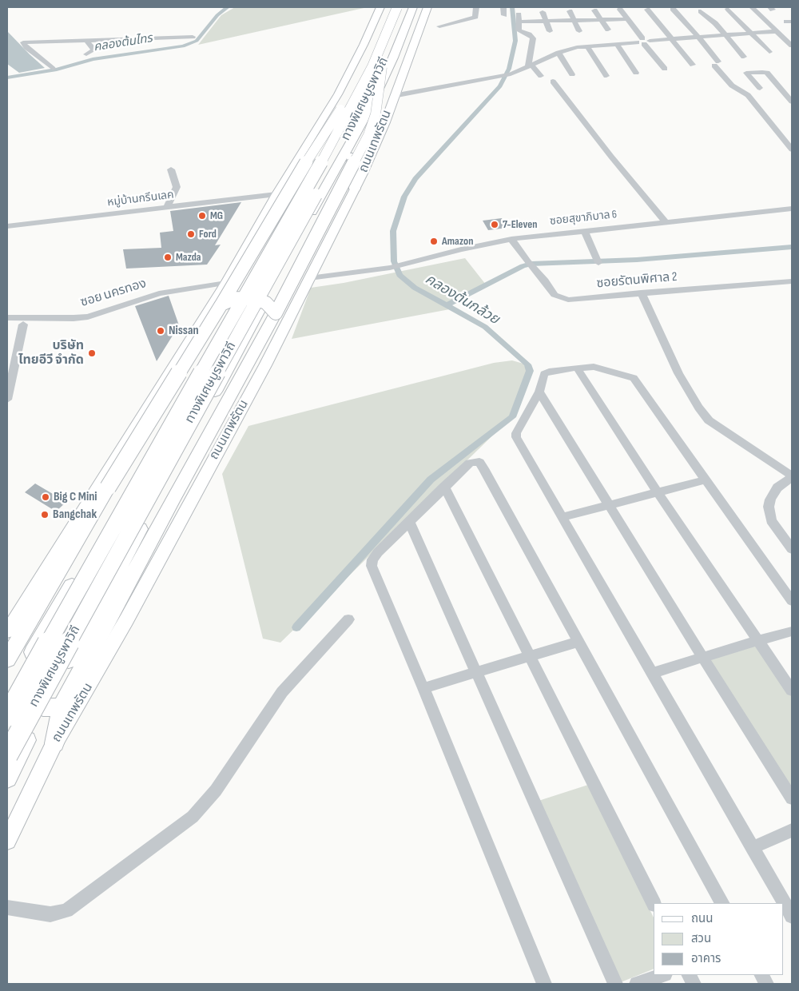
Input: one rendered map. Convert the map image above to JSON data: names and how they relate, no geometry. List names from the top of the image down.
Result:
{
  "streets": {
    "highway": ["ทางพิเศษบูรพาวิถี", "ถนนเทพรัตน"],
    "street": [
      "หมู่บ้านกรีนเลค",
      "ซอยสุขาภิบาล 6",
      "ซอยรัตนพิศาล 2",
      "ซอย นครทอง"
    ]
  },
  "crossings": [
    ["ถนนเทพรัตน", "ซอยสุขาภิบาล 6"],
    ["ซอยสุขาภิบาล 6", "ซอยรัตนพิศาล 2"]
  ],
  "water": ["คลองต้นไทร", "คลองต้นกล้วย"],
  "places": [
    "MG",
    "7-Eleven",
    "Ford",
    "Amazon",
    "Mazda",
    "Nissan",
    "บริษัท ไทยอีวี จำกัด",
    "Big C Mini",
    "Bangchak"
  ],
  "legend": ["ถนน", "สวน", "อาคาร"]
}
